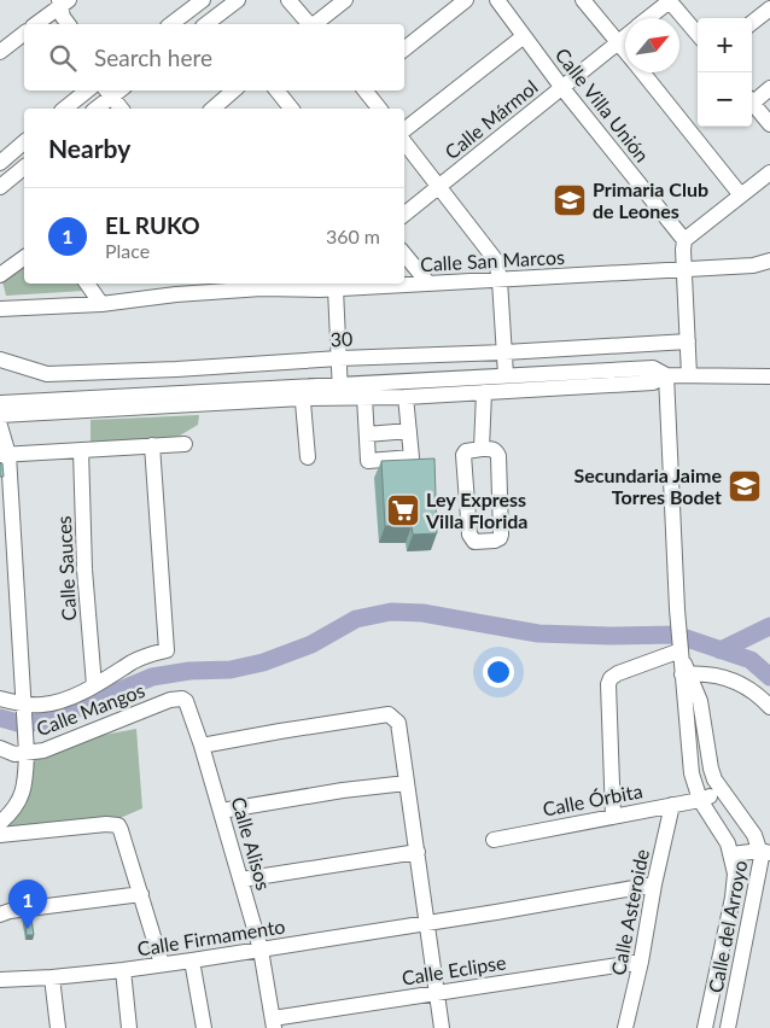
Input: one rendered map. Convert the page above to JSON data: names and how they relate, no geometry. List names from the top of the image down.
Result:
{
  "streets": {
    "street": [
      "Calle Villa Unión",
      "Calle Mármol",
      "Calle San Marcos",
      "30",
      "Calle Sauces",
      "Calle Mangos",
      "Calle Órbita",
      "Calle Alisos",
      "Calle Asteroide",
      "Calle del Arroyo",
      "Calle Firmamento",
      "Calle Eclipse"
    ]
  },
  "crossings": [
    ["Calle Villa Unión", "Calle Mármol"],
    ["Calle Sauces", "Calle Mangos"],
    ["Calle Mangos", "Calle Alisos"],
    ["Calle Órbita", "Calle Asteroide"],
    ["Calle Órbita", "Calle del Arroyo"],
    ["Calle Alisos", "Calle Firmamento"],
    ["Calle Alisos", "Calle Eclipse"],
    ["Calle Asteroide", "Calle Firmamento"],
    ["Calle Asteroide", "Calle Eclipse"]
  ],
  "places": {
    "school or university": ["Primaria Club de Leones", "Secundaria Jaime Torres Bodet"],
    "supermarket": ["Ley Express Villa Florida"]
  },
  "north": "top right",
  "page": {
    "map_buttons": ["+", "−"],
    "search": "Search here",
    "heading": "Nearby",
    "list": [
      {
        "mark": "1",
        "name": "EL RUKO",
        "note": "Place",
        "value": "360 m"
      }
    ],
    "pins": "1"
  }
}
